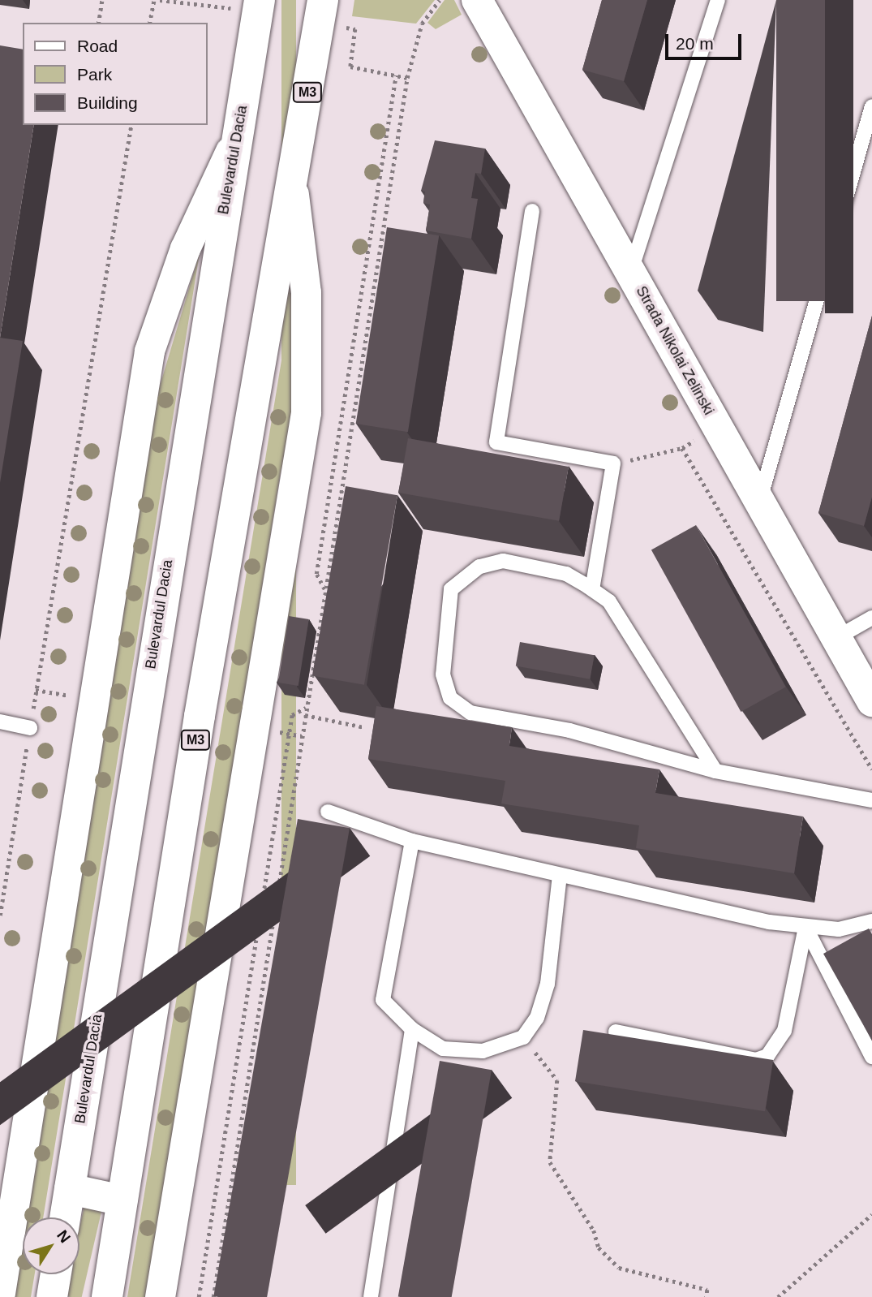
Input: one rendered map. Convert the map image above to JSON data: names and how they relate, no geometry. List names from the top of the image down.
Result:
{
  "streets": {
    "main road": ["M3", "Bulevardul Dacia", "Strada Nikolai Zelinski"]
  },
  "legend": ["Road", "Park", "Building"],
  "scale_bar": "20 m",
  "north": "top right"
}
